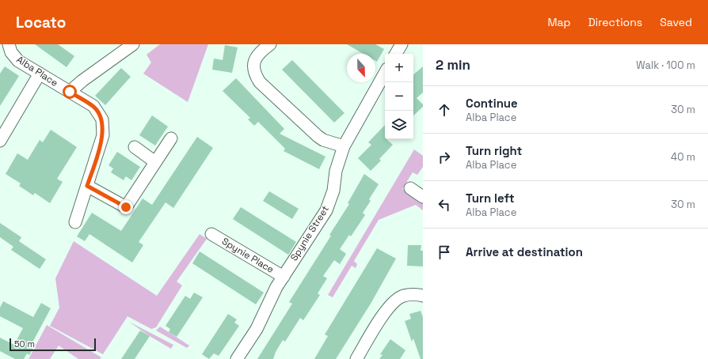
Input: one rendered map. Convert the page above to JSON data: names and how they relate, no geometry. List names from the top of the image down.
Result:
{
  "streets": {
    "street": ["Alba Place", "Spynie Street", "Spynie Place"]
  },
  "crossings": [
    ["Spynie Street", "Spynie Place"]
  ],
  "scale_bar": "50 m",
  "north": "bottom",
  "page": {
    "header": "Locato",
    "nav": ["Map", "Directions", "Saved"],
    "heading": ["2 min", "Walk · 100 m"],
    "map_buttons": ["+", "−"],
    "list": [
      ["Continue", "Alba Place", "30 m"],
      ["Turn right", "Alba Place", "40 m"],
      ["Turn left", "Alba Place", "30 m"],
      "Arrive at destination"
    ],
    "scale": "50 m"
  }
}
